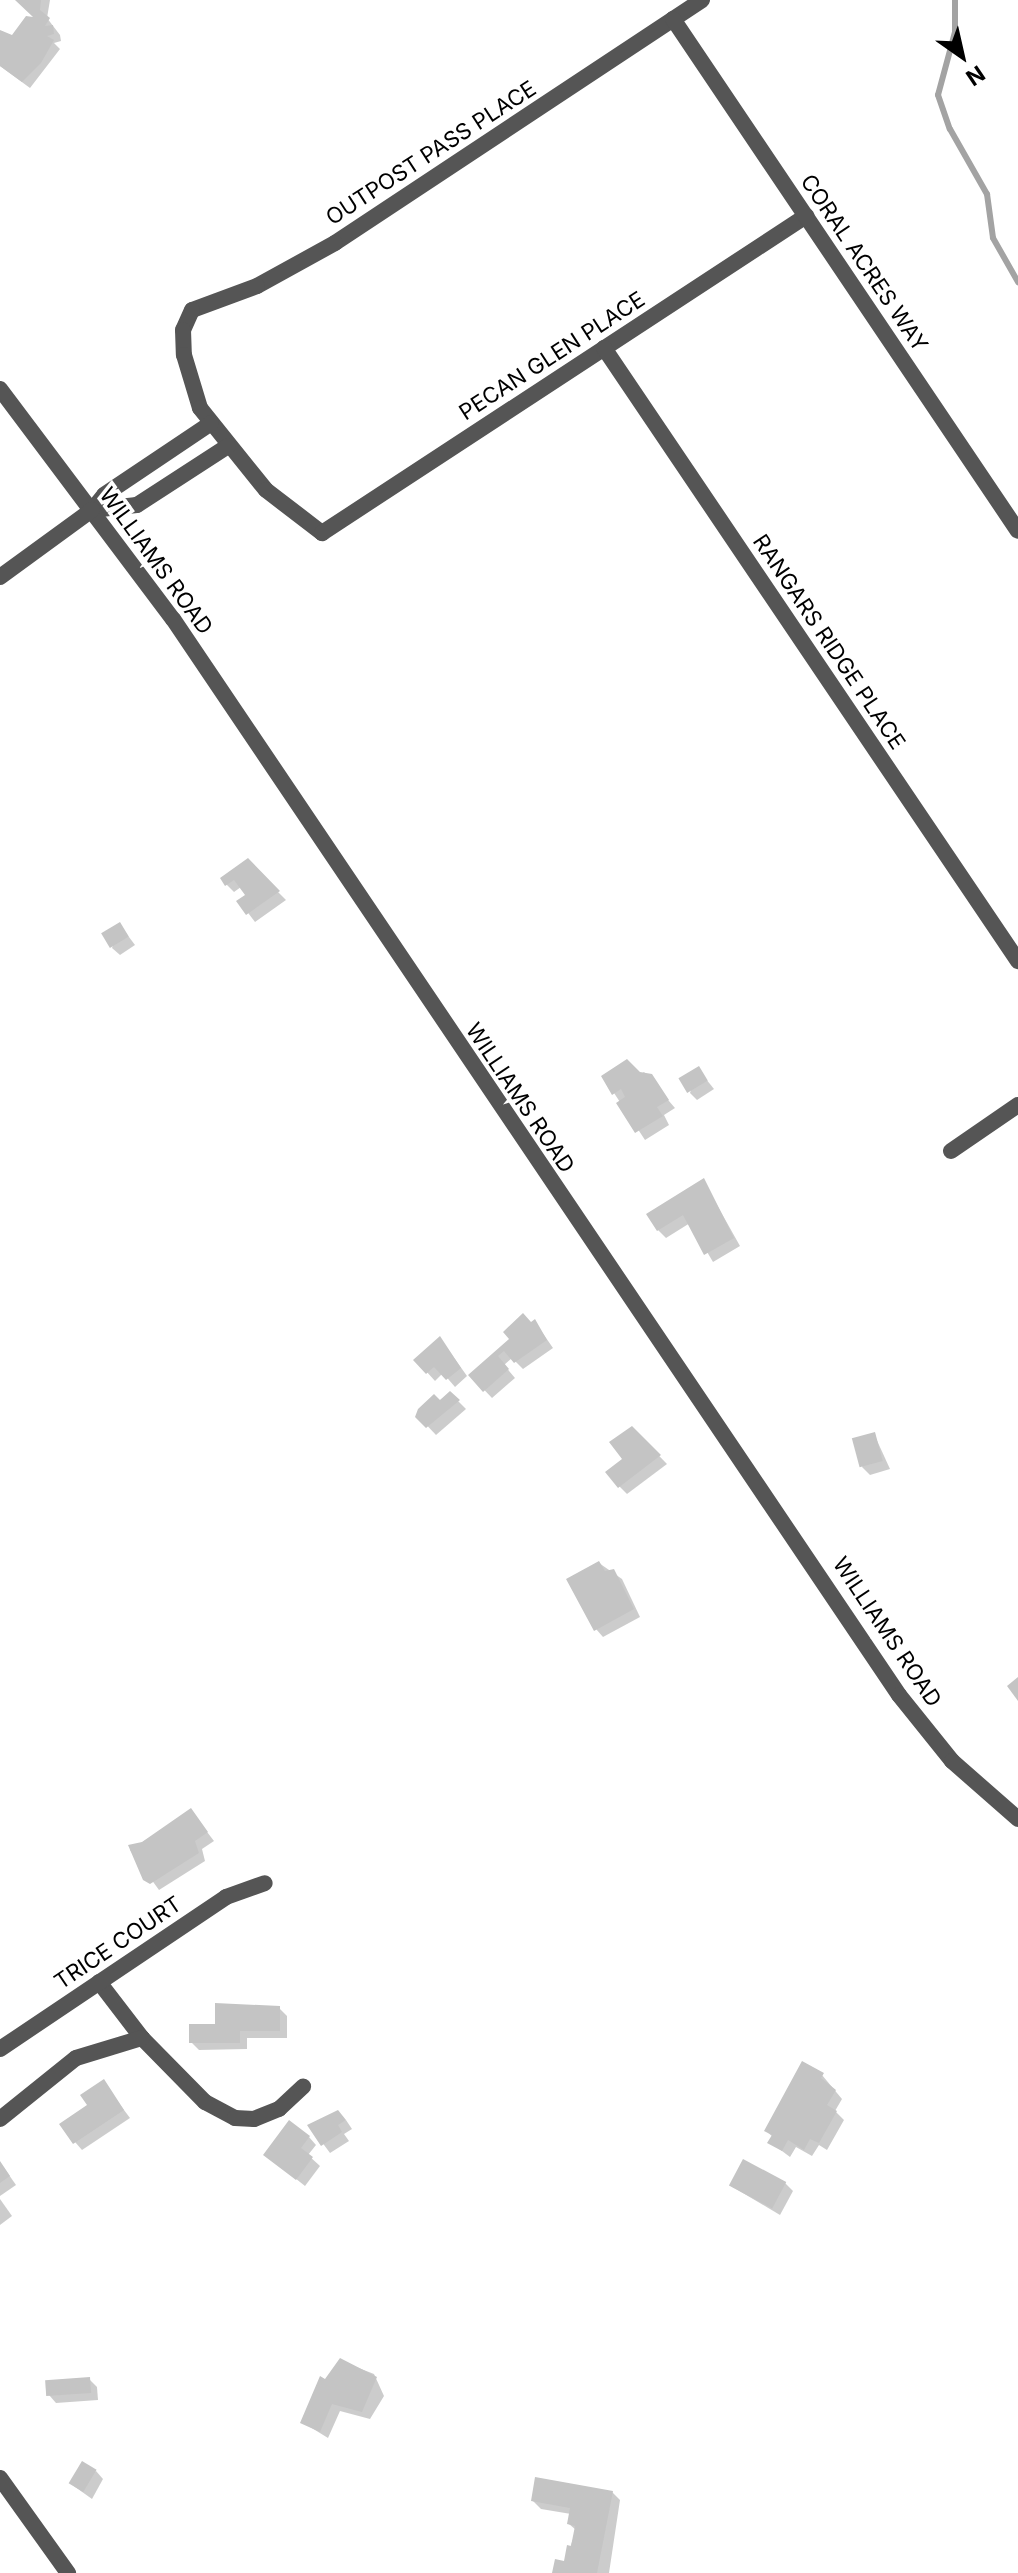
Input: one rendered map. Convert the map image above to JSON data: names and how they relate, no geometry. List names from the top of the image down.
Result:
{
  "streets": {
    "street": [
      "OUTPOST PASS PLACE",
      "CORAL ACRES WAY",
      "PECAN GLEN PLACE",
      "WILLIAMS ROAD",
      "RANGARS RIDGE PLACE",
      "TRICE COURT"
    ]
  },
  "crossings": [
    ["OUTPOST PASS PLACE", "CORAL ACRES WAY"],
    ["CORAL ACRES WAY", "PECAN GLEN PLACE"],
    ["PECAN GLEN PLACE", "RANGARS RIDGE PLACE"]
  ],
  "north": "bottom right"
}
